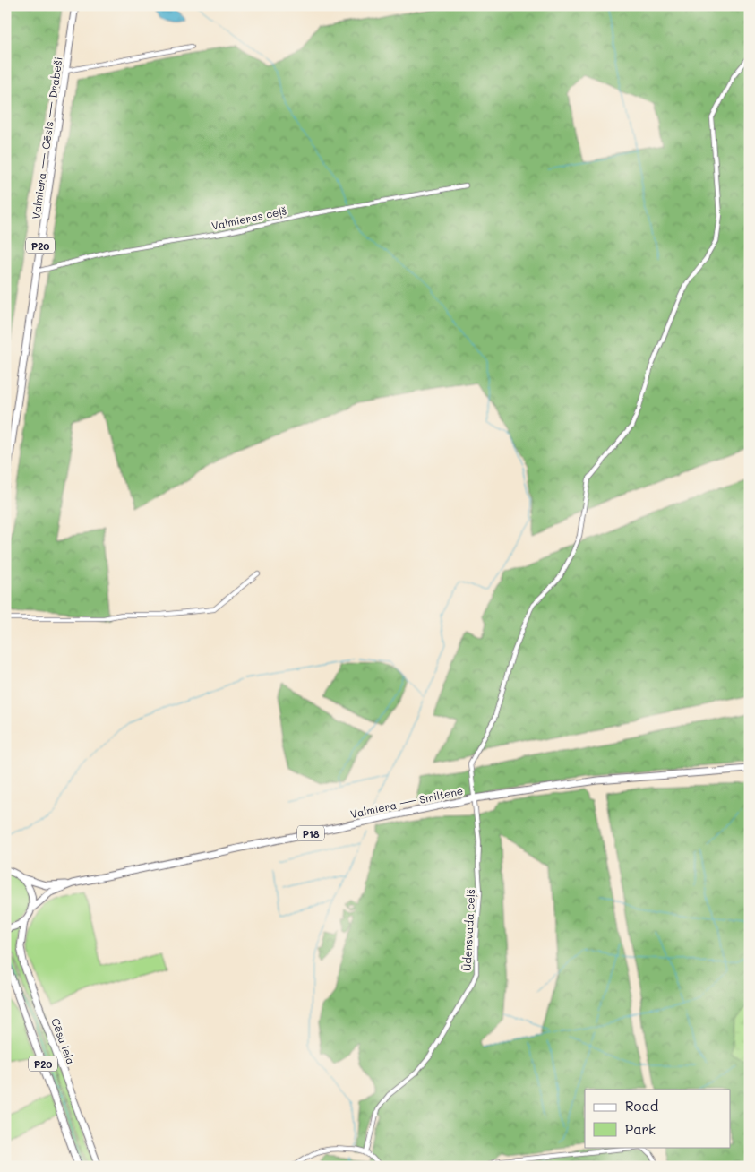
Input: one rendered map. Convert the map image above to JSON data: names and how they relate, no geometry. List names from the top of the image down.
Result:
{
  "streets": {
    "main road": [
      "Valmiera — Cēsis — Drabeši",
      "P20",
      "Valmiera — Smiltene",
      "P18",
      "Cēsu iela"
    ],
    "street": ["Valmieras ceļš", "Ūdensvada ceļš"]
  },
  "crossings": [
    ["Valmiera — Cēsis — Drabeši", "Valmieras ceļš"],
    ["Valmiera — Smiltene", "P18"],
    ["Valmiera — Smiltene", "Ūdensvada ceļš"],
    ["P18", "Cēsu iela"]
  ],
  "legend": ["Road", "Park"]
}
